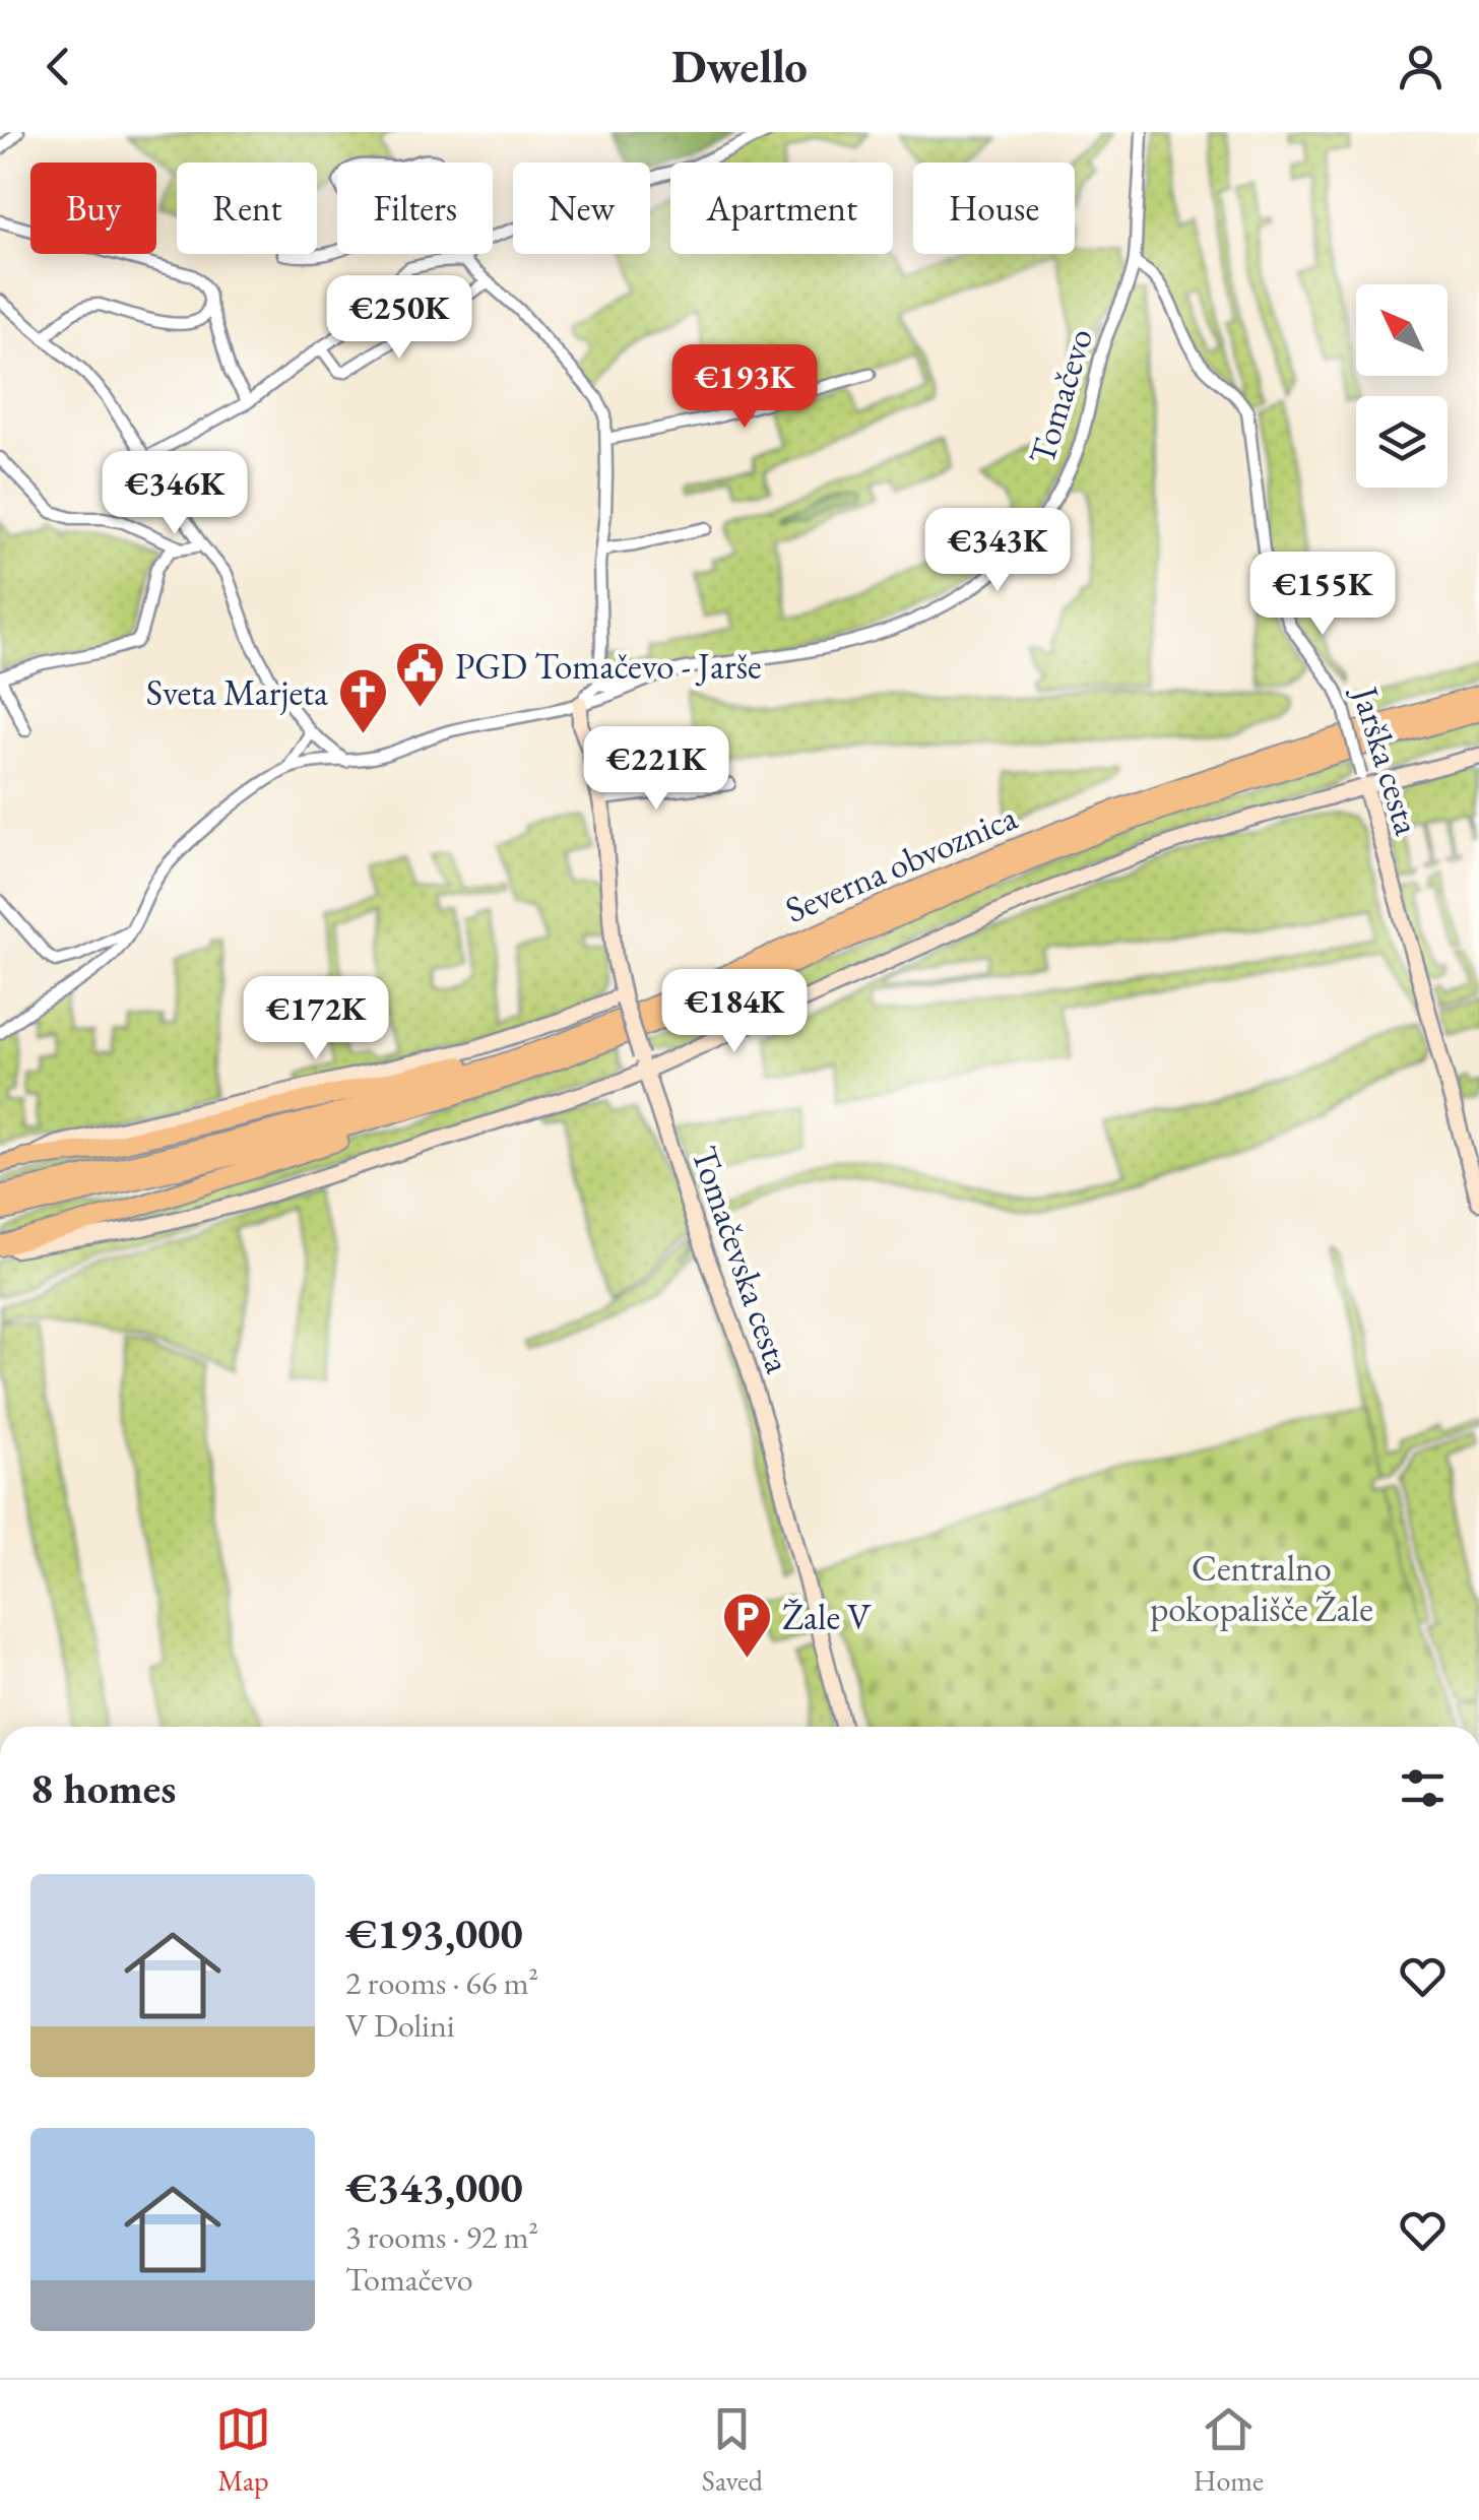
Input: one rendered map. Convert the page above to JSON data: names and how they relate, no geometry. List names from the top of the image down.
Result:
{
  "streets": {
    "highway": ["Severna obvoznica"],
    "street": ["Tomačevo", "Jarška cesta", "Tomačevska cesta"]
  },
  "crossings": [
    ["Tomačevo", "Jarška cesta"],
    ["Tomačevo", "Tomačevska cesta"]
  ],
  "parks": ["Centralno pokopališče Žale"],
  "places": {
    "public building": ["PGD Tomačevo - Jarše"],
    "church": ["Sveta Marjeta"],
    "parking": ["Žale V"]
  },
  "north": "top left",
  "page": {
    "header": "Dwello",
    "chip": [
      "Buy",
      "Rent",
      "Filters",
      "New",
      "Apartment",
      "House"
    ],
    "price": [
      "€250K",
      "€193K",
      "€346K",
      "€343K",
      "€155K",
      "€221K",
      "€184K",
      "€172K"
    ],
    "heading": "8 homes",
    "list": [
      {
        "name": "€193,000",
        "note": "2 rooms · 66 m² · V Dolini"
      },
      {
        "name": "€343,000",
        "note": "3 rooms · 92 m² · Tomačevo"
      }
    ],
    "tabs": ["Map", "Saved", "Home"]
  }
}
